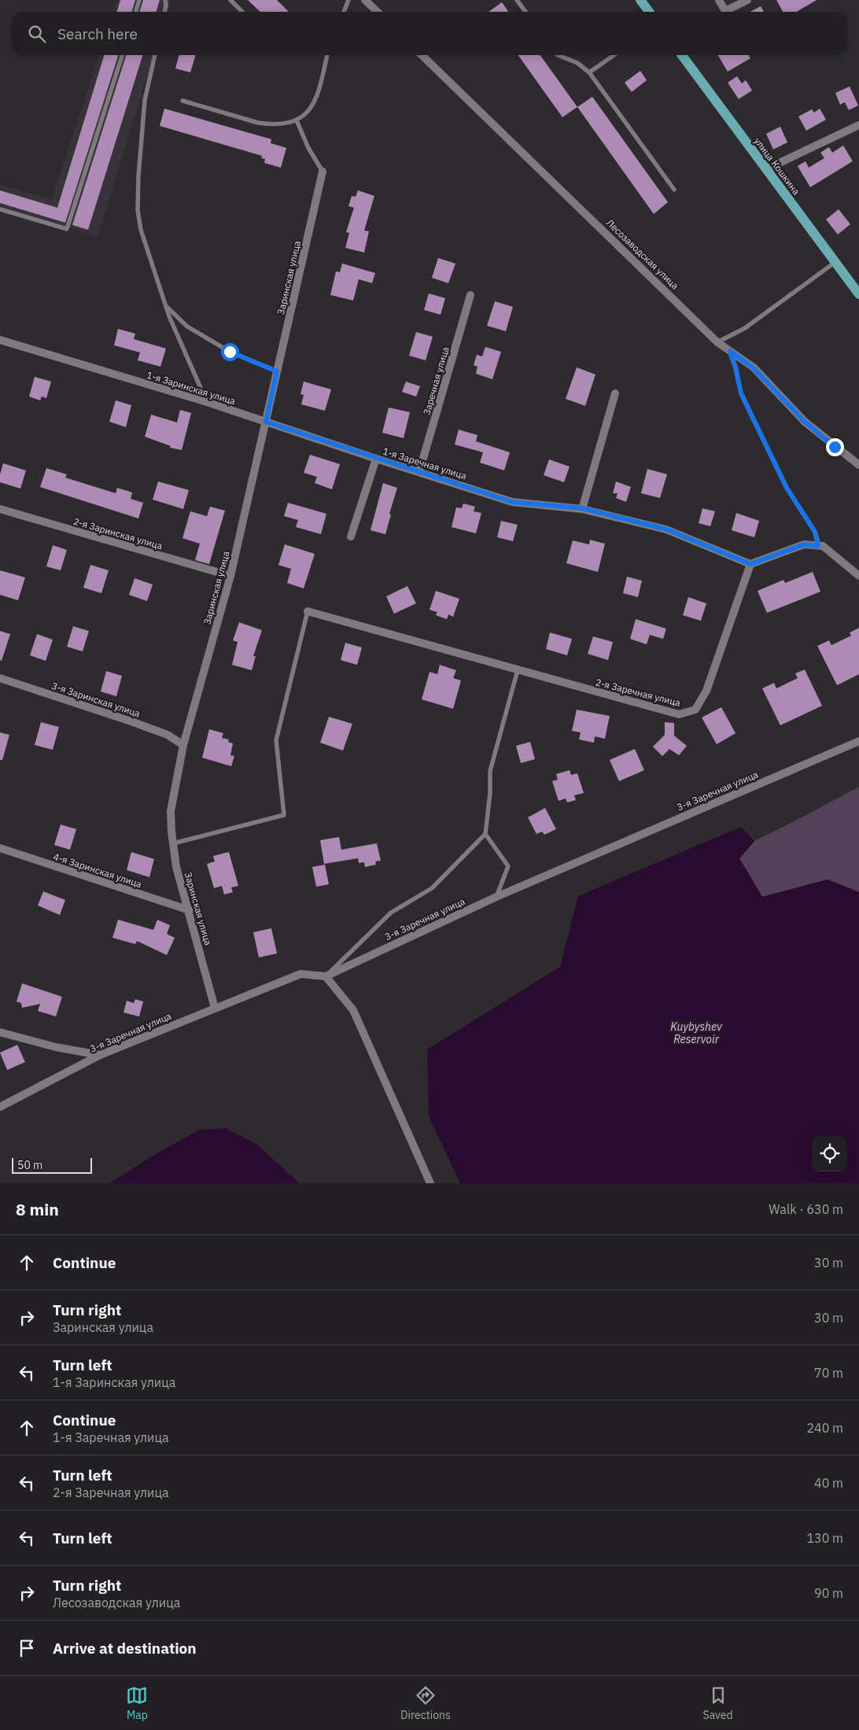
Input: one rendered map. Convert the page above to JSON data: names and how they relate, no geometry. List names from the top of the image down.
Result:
{
  "streets": {
    "main road": ["улица Кошкина"],
    "street": [
      "Лесозаводская улица",
      "Заринская улица",
      "Заречная улица",
      "1-я Заринская улица",
      "1-я Заречная улица",
      "2-я Заринская улица",
      "2-я Заречная улица",
      "3-я Заринская улица",
      "3-я Заречная улица",
      "4-я Заринская улица"
    ]
  },
  "crossings": [
    ["Заринская улица", "1-я Заринская улица"],
    ["Заринская улица", "2-я Заринская улица"],
    ["Заринская улица", "3-я Заринская улица"],
    ["Заринская улица", "3-я Заречная улица"],
    ["Заринская улица", "4-я Заринская улица"],
    ["Заречная улица", "1-я Заречная улица"],
    ["1-я Заринская улица", "1-я Заречная улица"],
    ["1-я Заречная улица", "2-я Заречная улица"]
  ],
  "water": ["Kuybyshev Reservoir"],
  "scale_bar": "50 m",
  "page": {
    "search": "Search here",
    "scale": "50 m",
    "heading": ["8 min", "Walk · 630 m"],
    "list": [
      ["Continue", "30 m"],
      ["Turn right", "Заринская улица", "30 m"],
      ["Turn left", "1-я Заринская улица", "70 m"],
      ["Continue", "1-я Заречная улица", "240 m"],
      ["Turn left", "2-я Заречная улица", "40 m"],
      ["Turn left", "130 m"],
      ["Turn right", "Лесозаводская улица", "90 m"],
      "Arrive at destination"
    ],
    "nav": ["Map", "Directions", "Saved"]
  }
}
